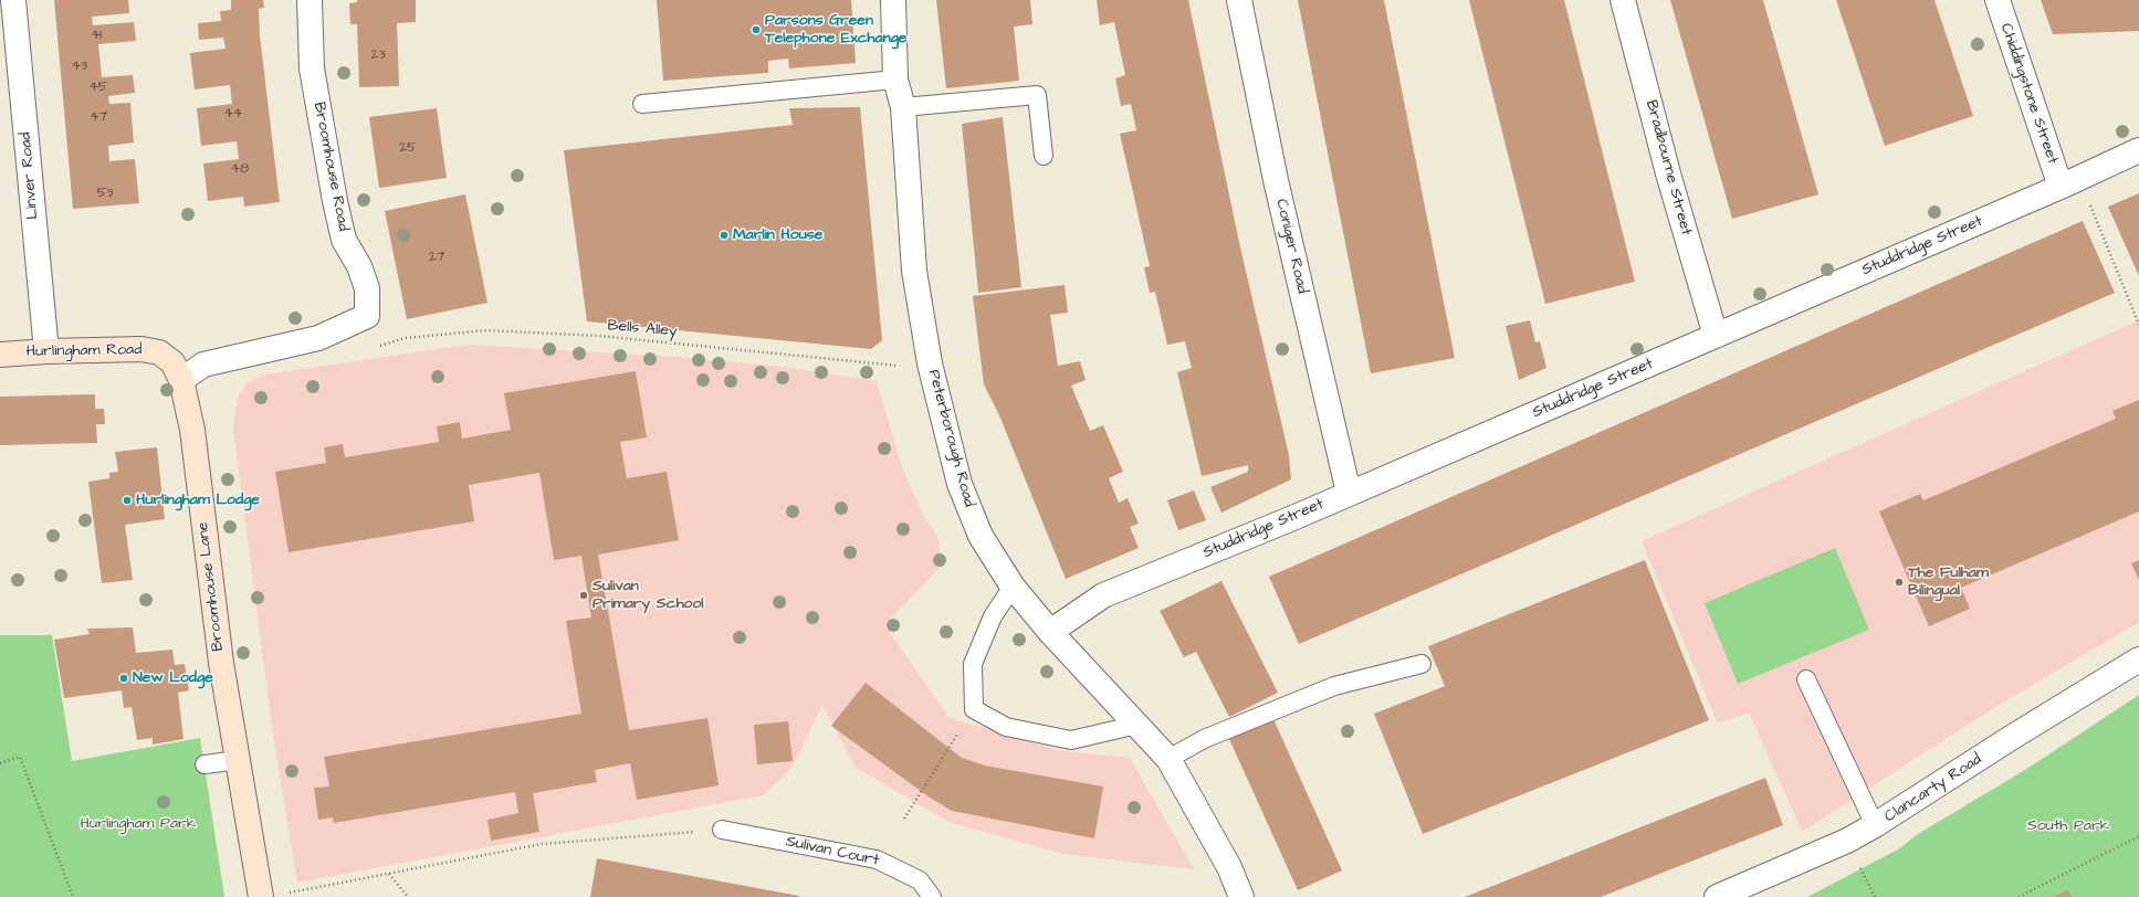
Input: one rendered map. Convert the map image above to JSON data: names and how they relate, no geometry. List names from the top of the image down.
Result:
{
  "streets": {
    "street": [
      "Chiddingstone Street",
      "Broomhouse Road",
      "Bradbourne Street",
      "Linver Road",
      "Coniger Road",
      "Studdridge Street",
      "Hurlingham Road",
      "Peterborough Road",
      "Broomhouse Lane",
      "Clancarty Road"
    ],
    "lane": ["Sulivan Court"],
    "path": ["Bells Alley"]
  },
  "crossings": [
    ["Chiddingstone Street", "Studdridge Street"],
    ["Broomhouse Road", "Hurlingham Road"],
    ["Broomhouse Road", "Broomhouse Lane"],
    ["Bradbourne Street", "Studdridge Street"],
    ["Linver Road", "Hurlingham Road"],
    ["Coniger Road", "Studdridge Street"],
    ["Studdridge Street", "Peterborough Road"],
    ["Hurlingham Road", "Broomhouse Lane"]
  ],
  "parks": ["Hurlingham Park", "South Park"],
  "places": [
    "Parsons Green Telephone Exchange",
    "Marlin House",
    "Hurlingham Lodge",
    "The Fulham Bilingual",
    "Sulivan Primary School",
    "New Lodge"
  ],
  "house_numbers": [
    "41",
    "23",
    "43",
    "45",
    "44",
    "47",
    "25",
    "48",
    "53",
    "27"
  ]
}
